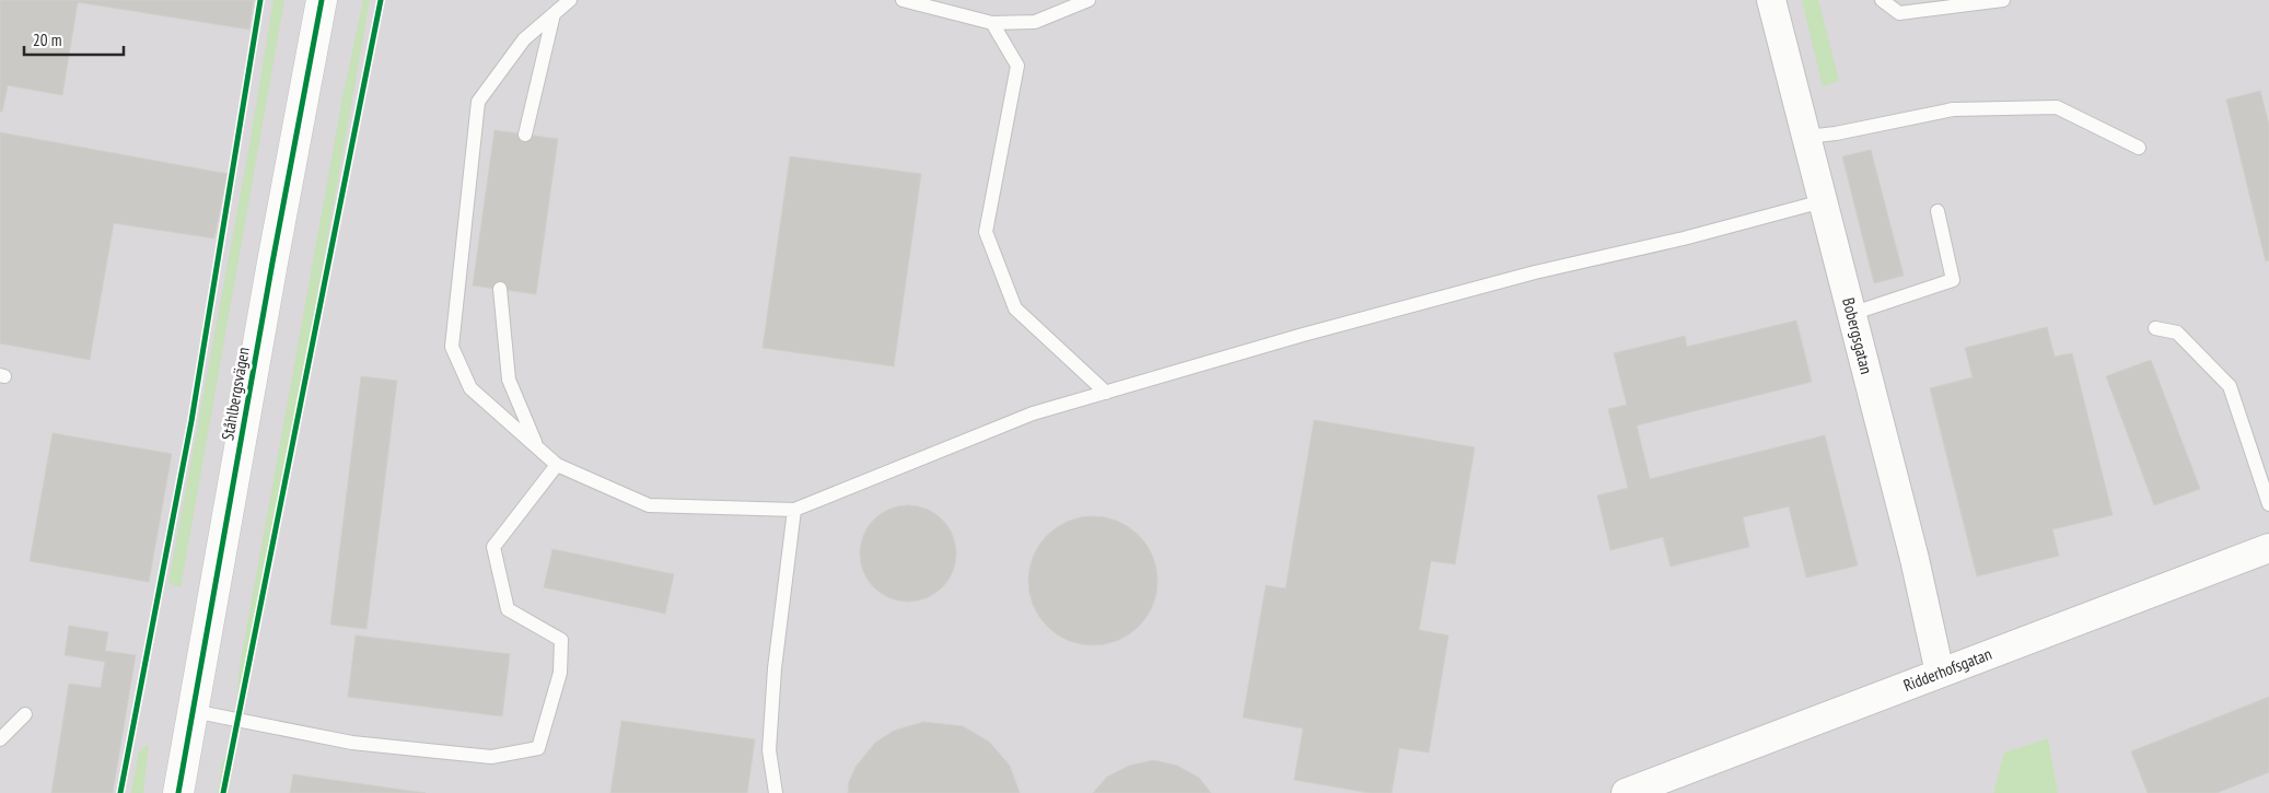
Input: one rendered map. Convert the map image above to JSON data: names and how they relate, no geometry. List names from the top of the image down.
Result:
{
  "streets": {
    "street": ["Bobergsgatan", "Ståhlbergsvägen", "Ridderhofsgatan"]
  },
  "crossings": [
    ["Bobergsgatan", "Ridderhofsgatan"]
  ],
  "scale_bar": "20 m"
}
